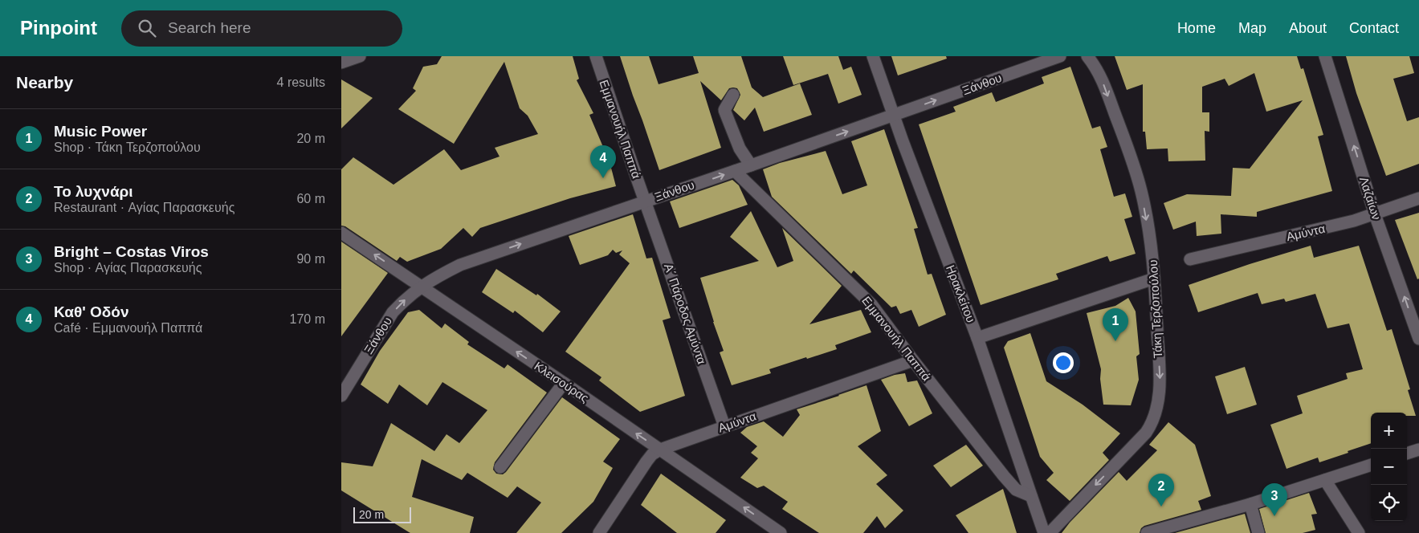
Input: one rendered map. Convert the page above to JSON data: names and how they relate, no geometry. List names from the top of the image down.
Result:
{
  "streets": {
    "street": [
      "Ξάνθου",
      "Εμμανουήλ Παππά",
      "Λαζαίων",
      "Αμύντα",
      "Ηρακλείτου",
      "Τάκη Τερζοπούλου",
      "Α΄ Πάροδος Αμύντα",
      "Κλεισούρας"
    ]
  },
  "crossings": [
    ["Ξάνθου", "Εμμανουήλ Παππά"],
    ["Ξάνθου", "Ηρακλείτου"],
    ["Ξάνθου", "Α΄ Πάροδος Αμύντα"],
    ["Ξάνθου", "Κλεισούρας"],
    ["Εμμανουήλ Παππά", "Αμύντα"],
    ["Εμμανουήλ Παππά", "Ηρακλείτου"],
    ["Εμμανουήλ Παππά", "Α΄ Πάροδος Αμύντα"],
    ["Λαζαίων", "Αμύντα"],
    ["Αμύντα", "Α΄ Πάροδος Αμύντα"],
    ["Αμύντα", "Κλεισούρας"]
  ],
  "one_way": [
    "Ξάνθου",
    "Λαζαίων",
    "Τάκη Τερζοπούλου",
    "Κλεισούρας"
  ],
  "scale_bar": "20 m",
  "page": {
    "header": "Pinpoint",
    "search": "Search here",
    "nav": [
      "Home",
      "Map",
      "About",
      "Contact"
    ],
    "heading": ["Nearby", "4 results"],
    "list": [
      {
        "mark": "1",
        "name": "Music Power",
        "note": "Shop · Τάκη Τερζοπούλου",
        "value": "20 m"
      },
      {
        "mark": "2",
        "name": "Το λυχνάρι",
        "note": "Restaurant · Αγίας Παρασκευής",
        "value": "60 m"
      },
      {
        "mark": "3",
        "name": "Bright – Costas Viros",
        "note": "Shop · Αγίας Παρασκευής",
        "value": "90 m"
      },
      {
        "mark": "4",
        "name": "Καθ' Οδόν",
        "note": "Café · Εμμανουήλ Παππά",
        "value": "170 m"
      }
    ],
    "pins": [
      "4",
      "1",
      "2",
      "3"
    ],
    "map_buttons": ["+", "−"],
    "scale": "20 m"
  }
}
